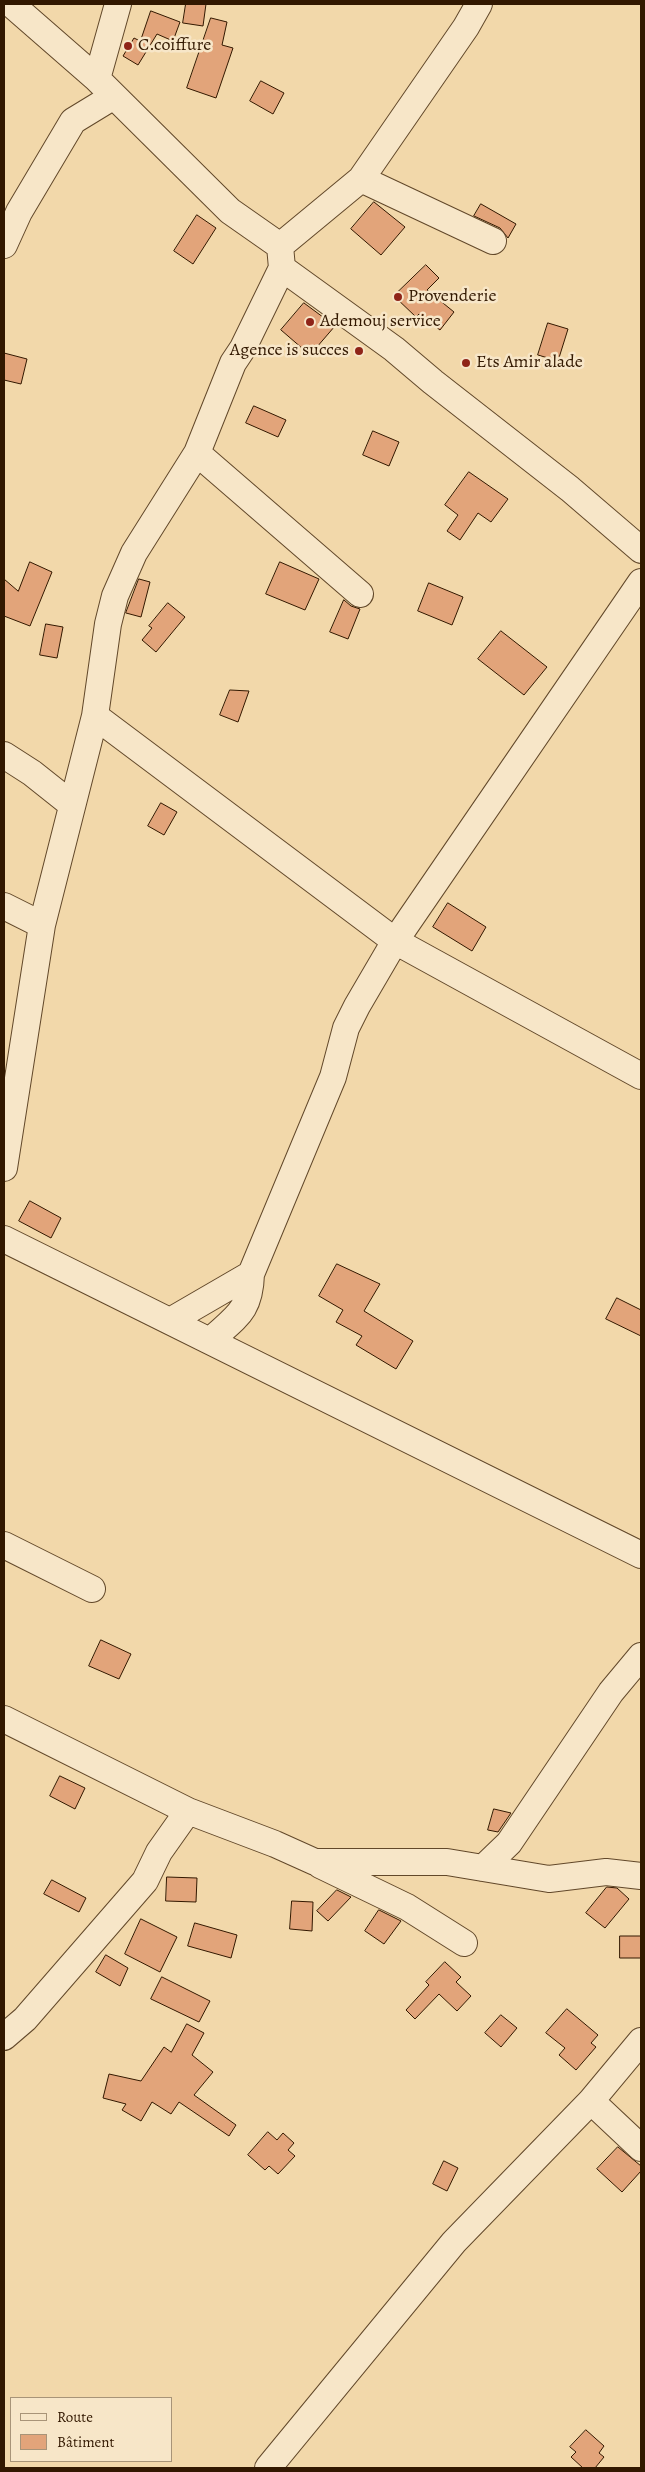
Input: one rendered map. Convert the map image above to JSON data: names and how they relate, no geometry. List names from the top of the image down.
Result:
{
  "places": [
    "C.coiffure",
    "Provenderie",
    "Ademouj service",
    "Agence is succes",
    "Ets Amir alade"
  ],
  "legend": ["Route", "Bâtiment"]
}
